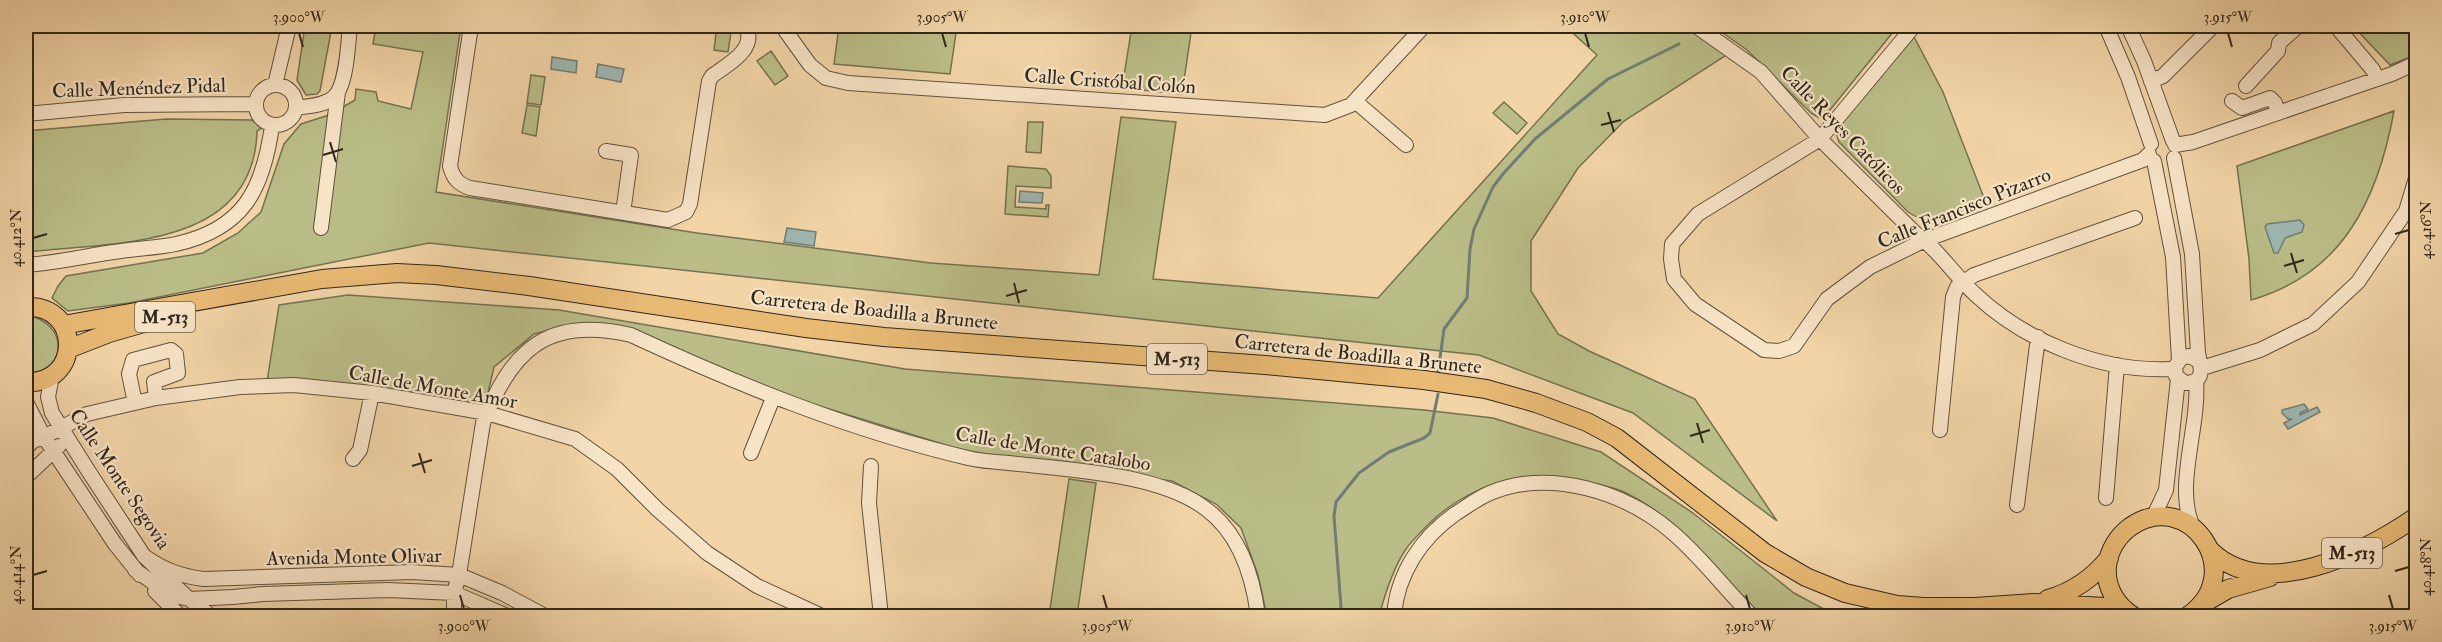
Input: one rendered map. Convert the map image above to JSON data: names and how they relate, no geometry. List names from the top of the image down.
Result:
{
  "streets": {
    "main road": ["Carretera de Boadilla a Brunete", "M-513"],
    "street": [
      "Calle Cristóbal Colón",
      "Calle Menéndez Pidal",
      "Calle Reyes Católicos",
      "Calle Francisco Pizarro",
      "Calle de Monte Amor",
      "Calle de Monte Catalobo",
      "Calle Monte Segovia",
      "Avenida Monte Olivar"
    ]
  },
  "crossings": [
    ["Calle Reyes Católicos", "Calle Francisco Pizarro"],
    ["Calle de Monte Amor", "Calle de Monte Catalobo"],
    ["Calle de Monte Amor", "Calle Monte Segovia"],
    ["Calle de Monte Catalobo", "Avenida Monte Olivar"],
    ["Calle Monte Segovia", "Avenida Monte Olivar"]
  ],
  "coordinates": [
    "3.900°W",
    "3.905°W",
    "3.910°W",
    "3.915°W",
    "40.416°N",
    "40.412°N",
    "40.418°N",
    "40.414°N"
  ]
}
